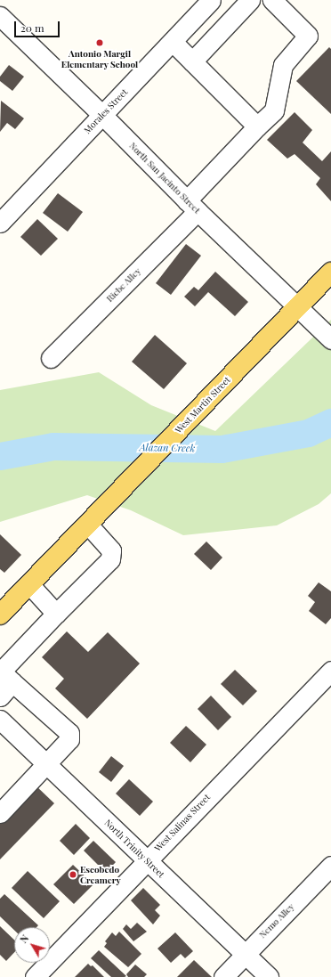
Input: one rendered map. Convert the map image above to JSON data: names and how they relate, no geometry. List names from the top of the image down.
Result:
{
  "streets": {
    "main road": ["West Martin Street"],
    "street": [
      "Morales Street",
      "North San Jacinto Street",
      "Riebe Alley",
      "West Salinas Street",
      "North Trinity Street",
      "Nemo Alley"
    ]
  },
  "crossings": [
    ["Morales Street", "North San Jacinto Street"],
    ["North San Jacinto Street", "Riebe Alley"],
    ["North San Jacinto Street", "West Martin Street"],
    ["West Salinas Street", "North Trinity Street"],
    ["North Trinity Street", "Nemo Alley"]
  ],
  "water": ["Alazan Creek"],
  "places": ["Antonio Margil Elementary School", "Escobedo Creamery"],
  "scale_bar": "20 m",
  "north": "top left"
}
